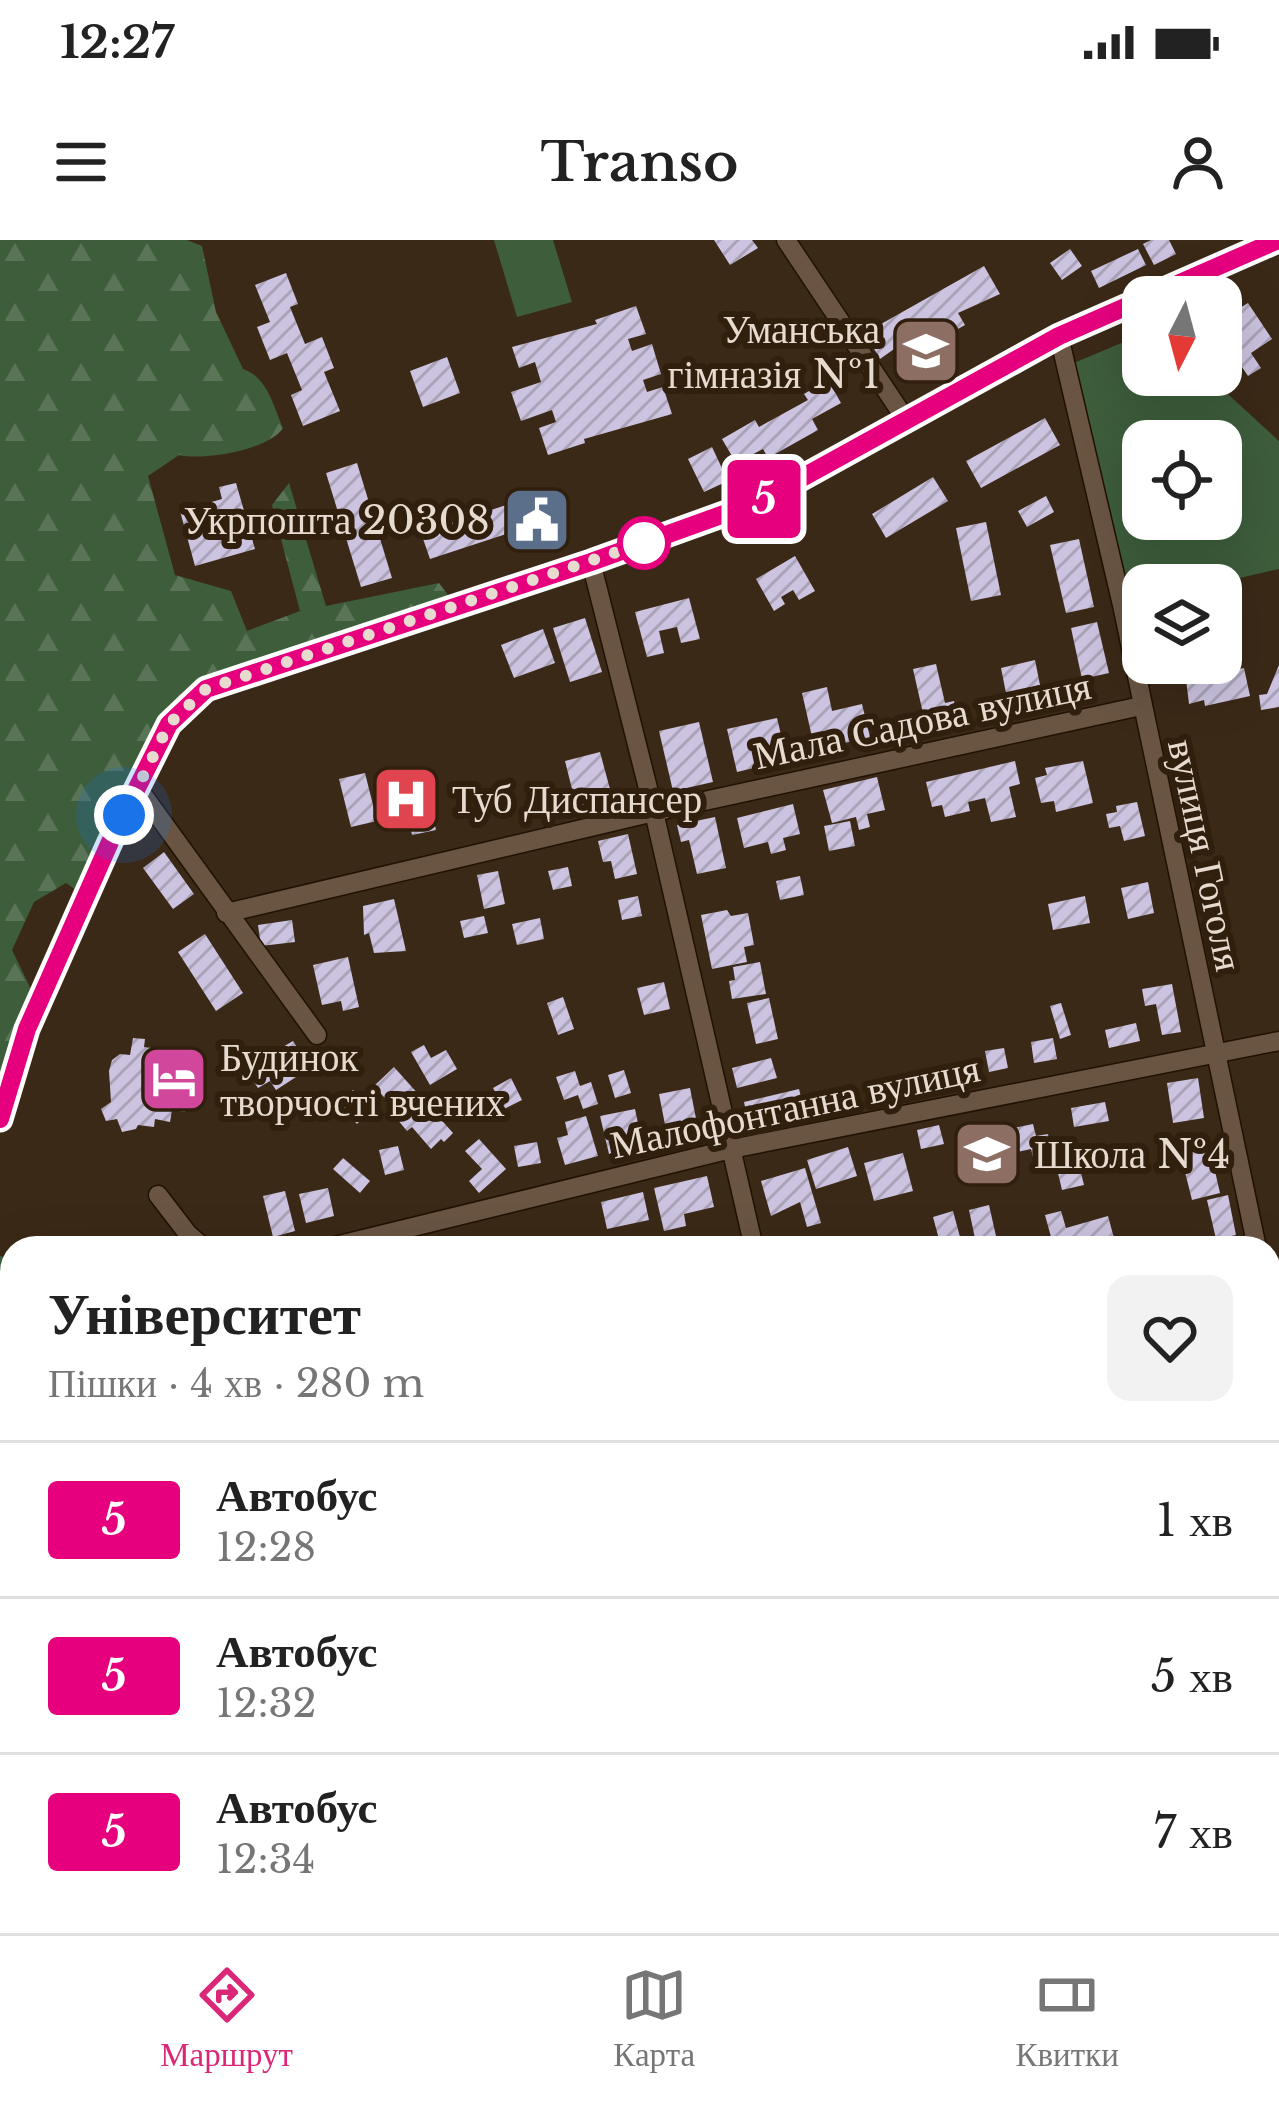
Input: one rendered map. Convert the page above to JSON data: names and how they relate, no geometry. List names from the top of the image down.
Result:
{
  "streets": {
    "street": ["Мала Садова вулиця", "вулиця Гоголя", "Малофонтанна вулиця"]
  },
  "crossings": [
    ["Мала Садова вулиця", "вулиця Гоголя"],
    ["вулиця Гоголя", "Малофонтанна вулиця"]
  ],
  "places": {
    "school or university": ["Уманська гімназія №1", "Школа №4"],
    "public building": ["Укрпошта 20308"],
    "hospital": ["Туб Диспансер"],
    "hotel": ["Будинок творчості вчених"]
  },
  "lines": ["bus line 5"],
  "north": "bottom",
  "page": {
    "status": "12:27",
    "header": "Transo",
    "on_map": "5",
    "heading": ["Університет", "Пішки · 4 хв · 280 m"],
    "list": [
      {
        "mark": "5",
        "name": "Автобус",
        "note": "12:28",
        "value": "1 хв"
      },
      {
        "mark": "5",
        "name": "Автобус",
        "note": "12:32",
        "value": "5 хв"
      },
      {
        "mark": "5",
        "name": "Автобус",
        "note": "12:34",
        "value": "7 хв"
      }
    ],
    "tabs": ["Маршрут", "Карта", "Квитки"]
  }
}
